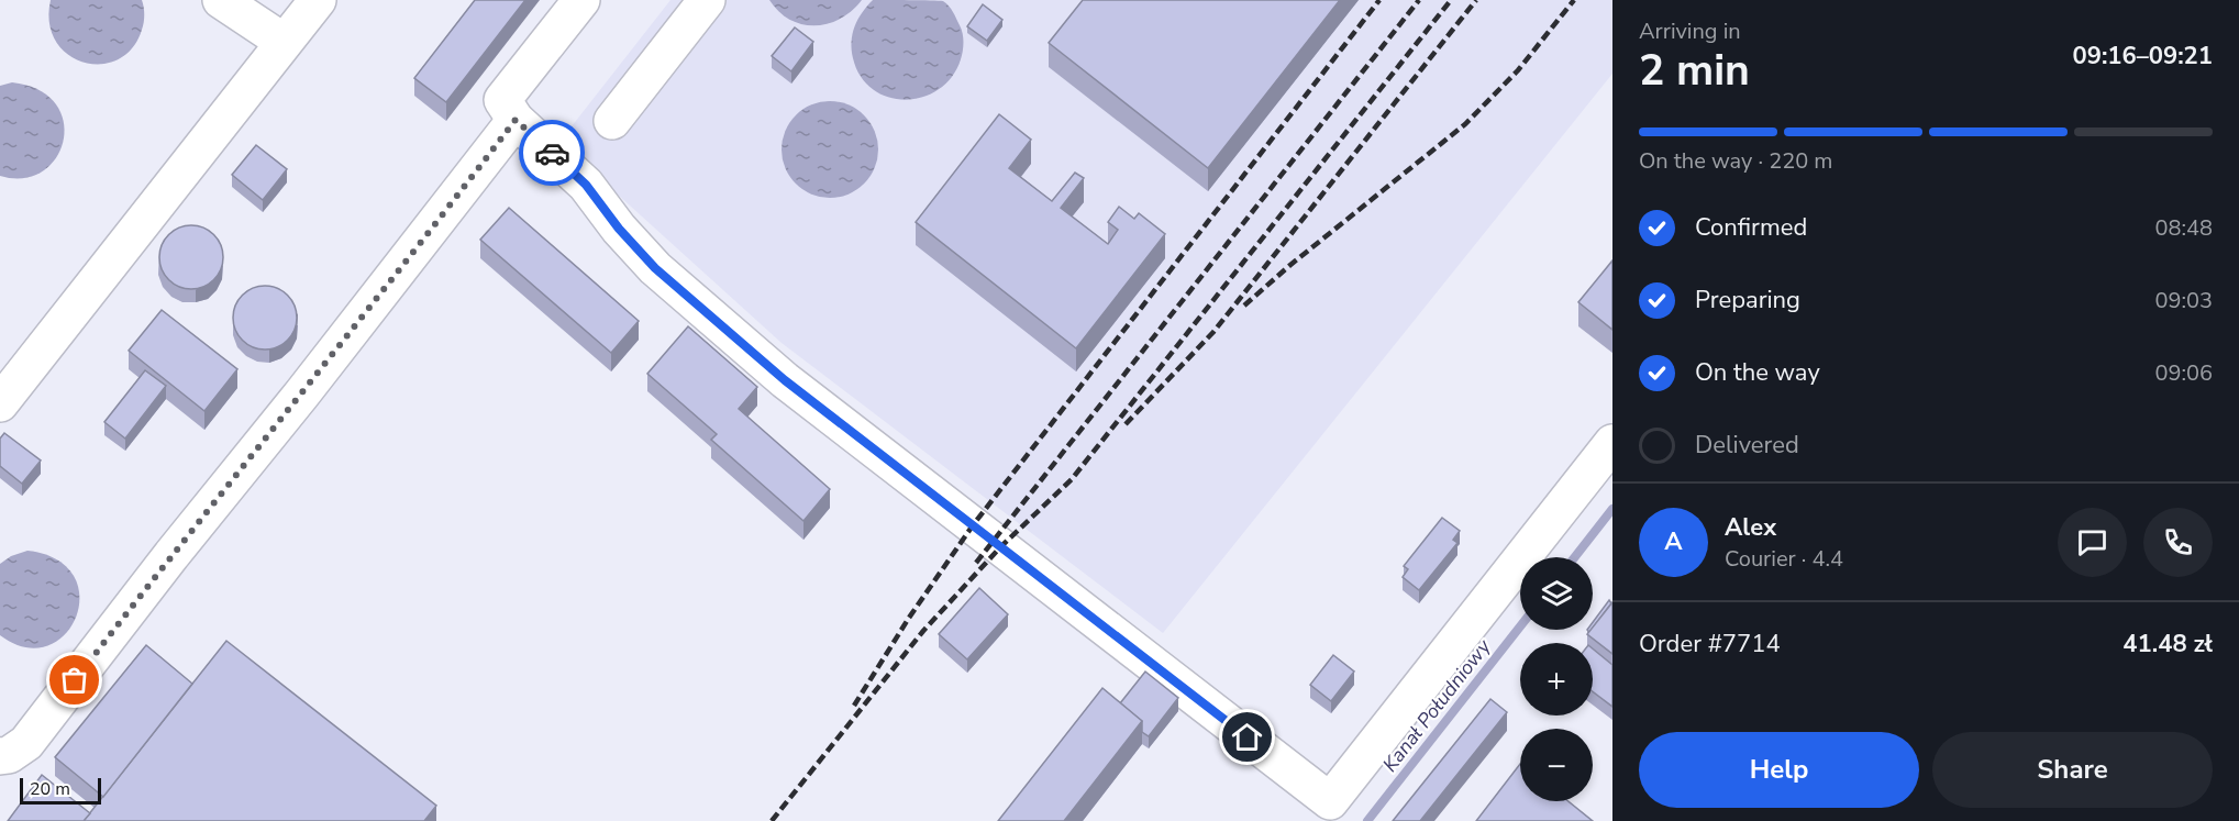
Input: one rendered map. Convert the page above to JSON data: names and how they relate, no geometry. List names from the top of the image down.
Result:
{
  "water": ["Kanał Południowy"],
  "scale_bar": "20 m",
  "page": {
    "heading": ["2 min", "Arriving in", "09:16–09:21"],
    "panel": [
      "Alex",
      "Courier · 4.4",
      "Order #7714",
      "41.48 zł"
    ],
    "bar": "On the way · 220 m",
    "list": [
      ["Confirmed", "08:48"],
      ["Preparing", "09:03"],
      ["On the way", "09:06"],
      "Delivered"
    ],
    "round": "A",
    "map_buttons": ["+", "−"],
    "buttons": ["Help", "Share"],
    "scale": "20 m"
  }
}
